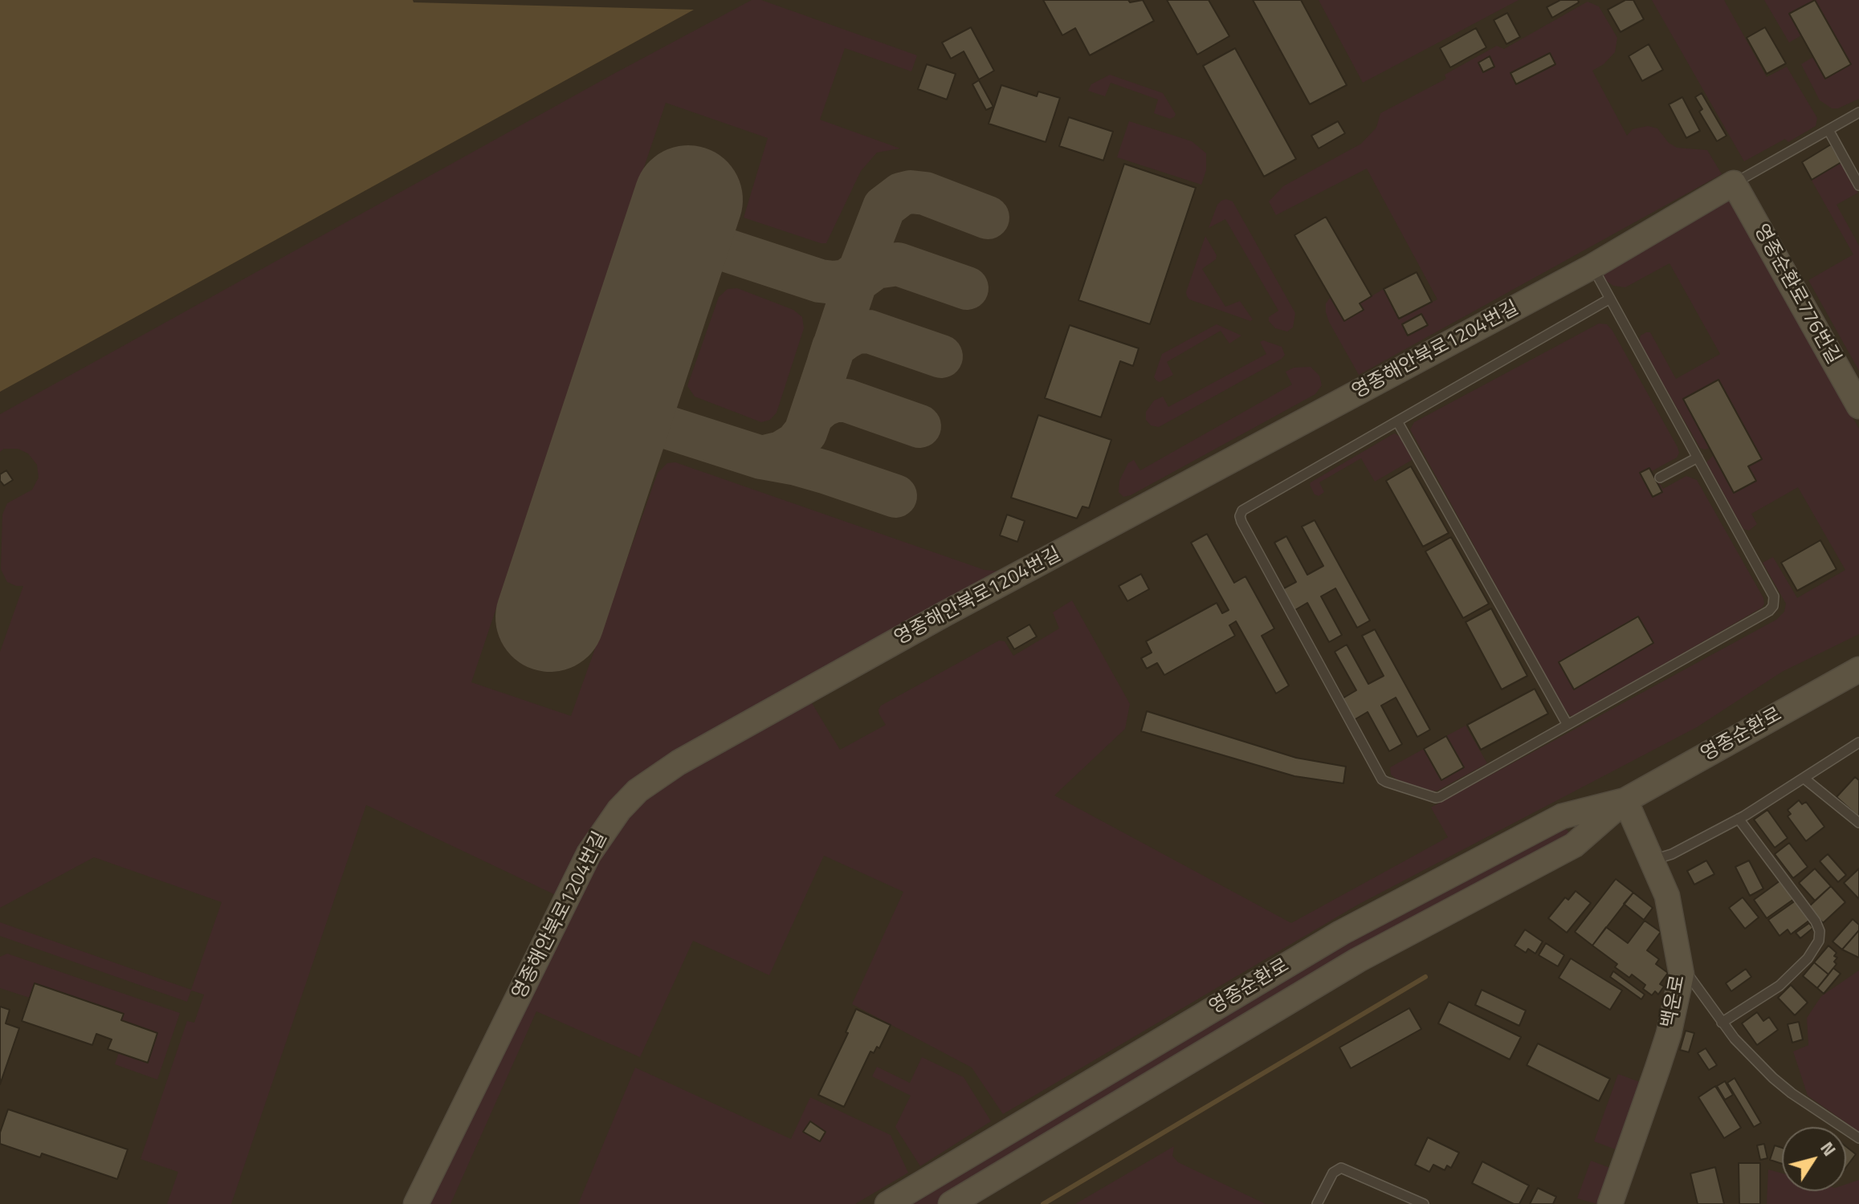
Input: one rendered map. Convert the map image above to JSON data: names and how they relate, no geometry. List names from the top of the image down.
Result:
{
  "streets": {
    "street": [
      "영종순환로776번길",
      "영종해안북로1204번길",
      "영종순환로",
      "백운로"
    ]
  },
  "crossings": [
    ["영종순환로776번길", "영종해안북로1204번길"],
    ["영종순환로", "백운로"]
  ],
  "north": "top right"
}
